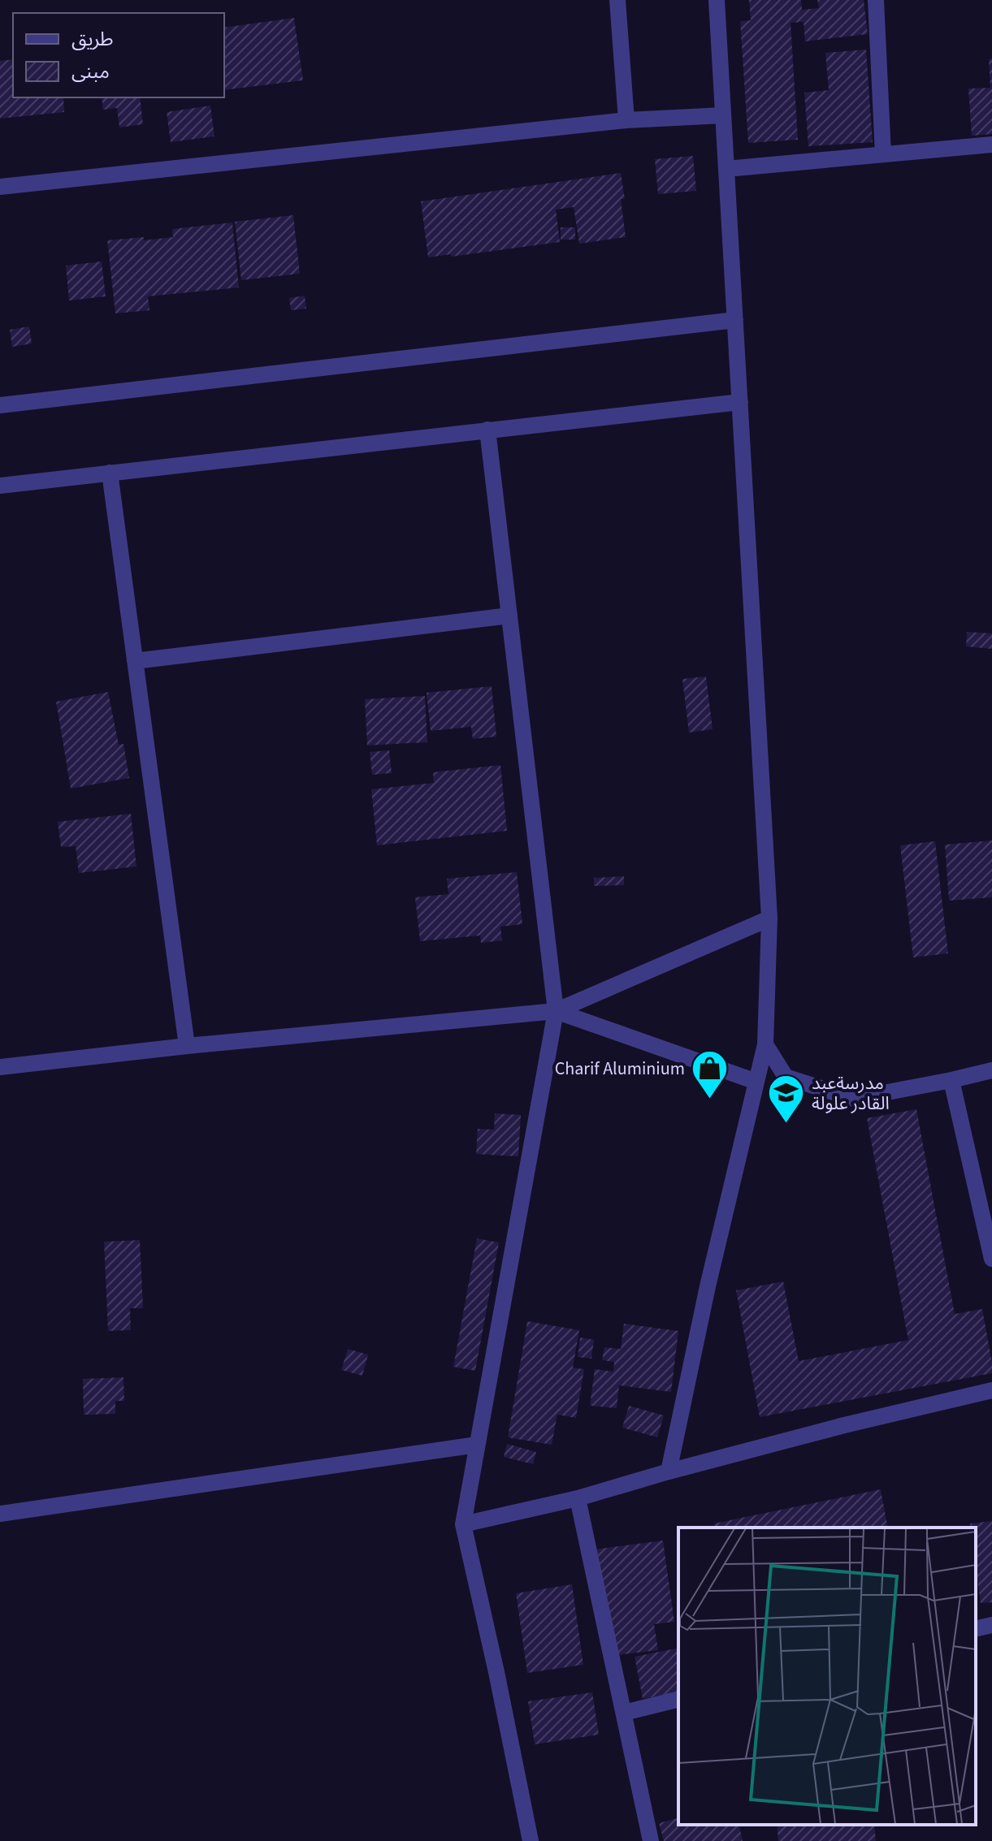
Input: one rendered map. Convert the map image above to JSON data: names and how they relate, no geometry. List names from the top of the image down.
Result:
{
  "places": {
    "shop": ["Charif Aluminium"],
    "school or university": ["مدرسةعبد القادر علولة"]
  },
  "legend": ["طريق", "مبنى"]
}
